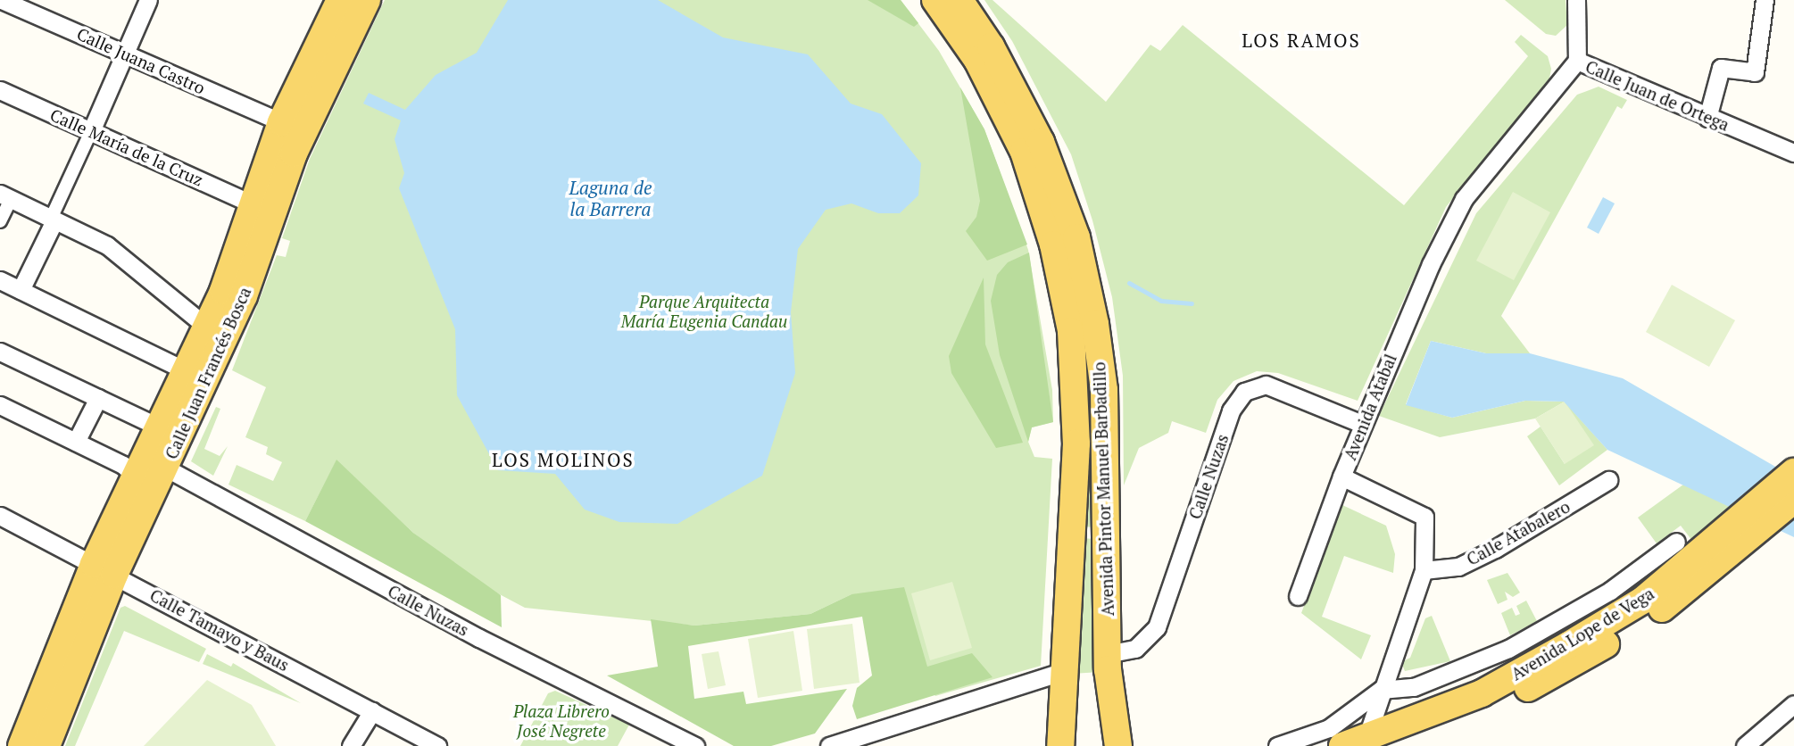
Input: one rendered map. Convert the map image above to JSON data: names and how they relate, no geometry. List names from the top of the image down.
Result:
{
  "streets": {
    "main road": ["Calle Juan Francés Bosca", "Avenida Pintor Manuel Barbadillo", "Avenida Lope de Vega"],
    "street": [
      "Calle Juana Castro",
      "Calle Juan de Ortega",
      "Calle María de la Cruz",
      "Avenida Atabal",
      "Calle Nuzas",
      "Calle Atabalero",
      "Calle Tamayo y Baus"
    ]
  },
  "crossings": [
    ["Calle Juana Castro", "Calle Juan Francés Bosca"],
    ["Calle Juan de Ortega", "Avenida Atabal"],
    ["Calle María de la Cruz", "Calle Juan Francés Bosca"],
    ["Calle Juan Francés Bosca", "Calle Nuzas"],
    ["Calle Juan Francés Bosca", "Calle Tamayo y Baus"],
    ["Avenida Atabal", "Calle Nuzas"],
    ["Avenida Atabal", "Calle Atabalero"],
    ["Avenida Atabal", "Avenida Lope de Vega"],
    ["Calle Nuzas", "Avenida Pintor Manuel Barbadillo"]
  ],
  "districts": ["LOS RAMOS", "LOS MOLINOS"],
  "water": ["Laguna de la Barrera"],
  "parks": ["Parque Arquitecta María Eugenia Candau", "Plaza Librero José Negrete"]
}
